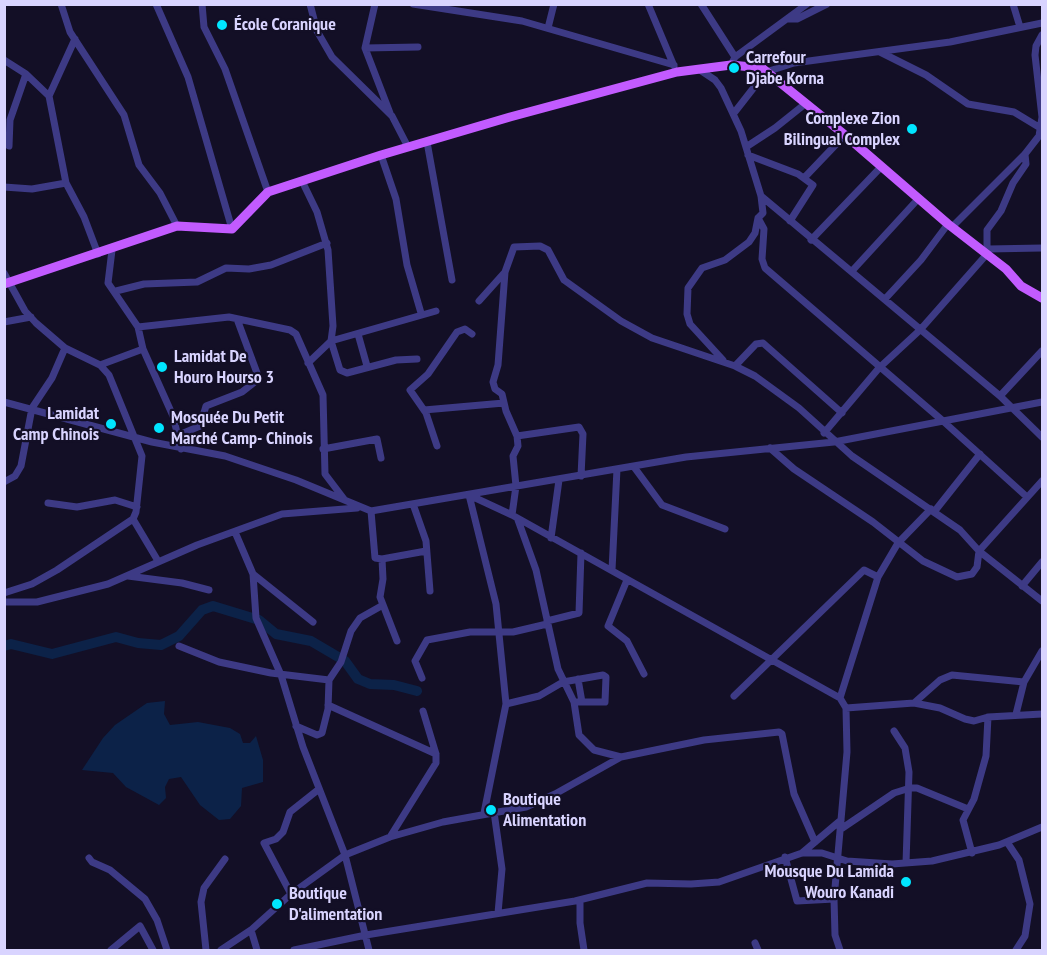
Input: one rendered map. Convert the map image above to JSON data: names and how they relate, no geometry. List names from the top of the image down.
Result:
{
  "places": [
    "École Coranique",
    "Carrefour Djabe Korna",
    "Complexe Zion Bilingual Complex",
    "Lamidat De Houro Hourso 3",
    "Lamidat Camp Chinois",
    "Mosquée Du Petit Marché Camp- Chinois",
    "Boutique Alimentation",
    "Mousque Du Lamida Wouro Kanadi",
    "Boutique D'alimentation"
  ]
}
